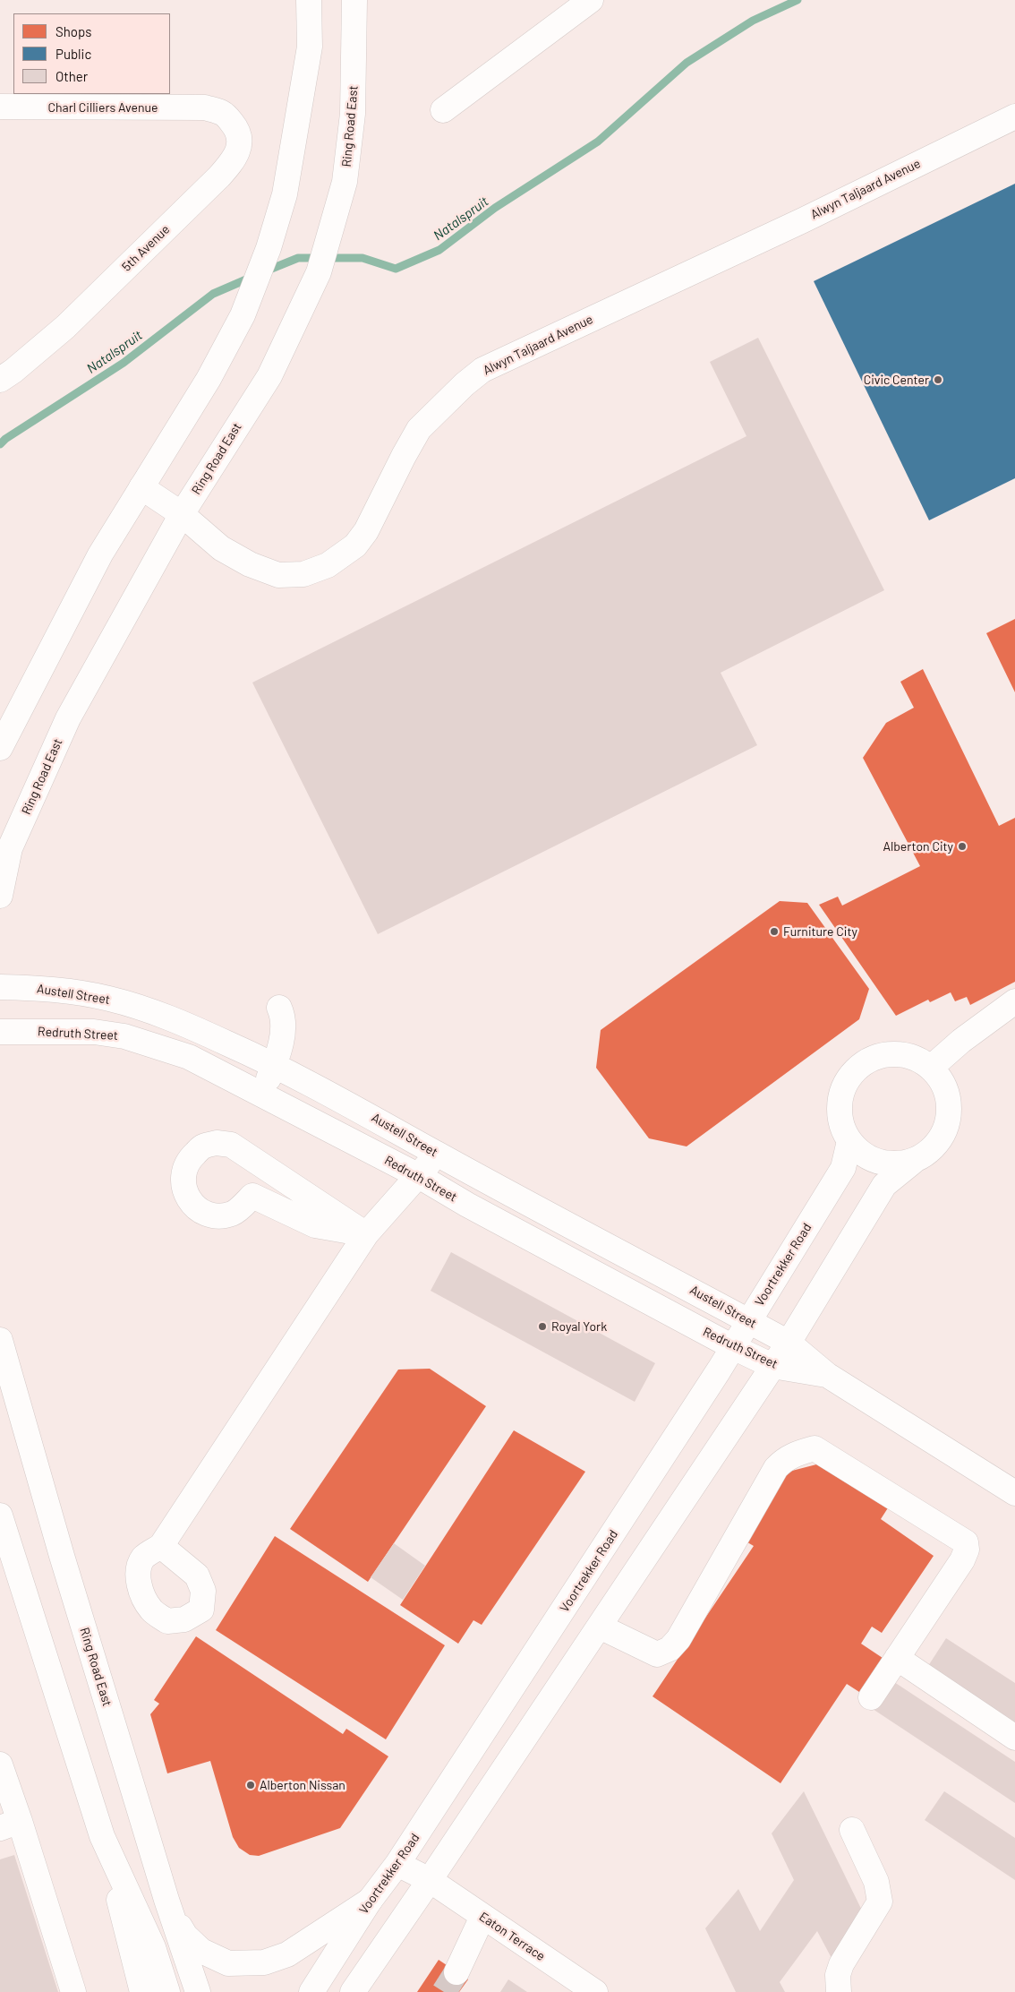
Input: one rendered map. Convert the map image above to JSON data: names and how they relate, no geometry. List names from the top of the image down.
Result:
{
  "streets": {
    "street": [
      "Charl Cilliers Avenue",
      "Ring Road East",
      "Alwyn Taljaard Avenue",
      "5th Avenue",
      "Austell Street",
      "Redruth Street",
      "Voortrekker Road",
      "Eaton Terrace"
    ]
  },
  "crossings": [
    ["Charl Cilliers Avenue", "5th Avenue"],
    ["Ring Road East", "Alwyn Taljaard Avenue"],
    ["Austell Street", "Redruth Street"],
    ["Austell Street", "Voortrekker Road"],
    ["Redruth Street", "Voortrekker Road"],
    ["Voortrekker Road", "Eaton Terrace"]
  ],
  "water": ["Natalspruit"],
  "places": [
    "Civic Center",
    "Alberton City",
    "Furniture City",
    "Royal York",
    "Alberton Nissan"
  ],
  "legend": ["Shops", "Public", "Other"]
}
